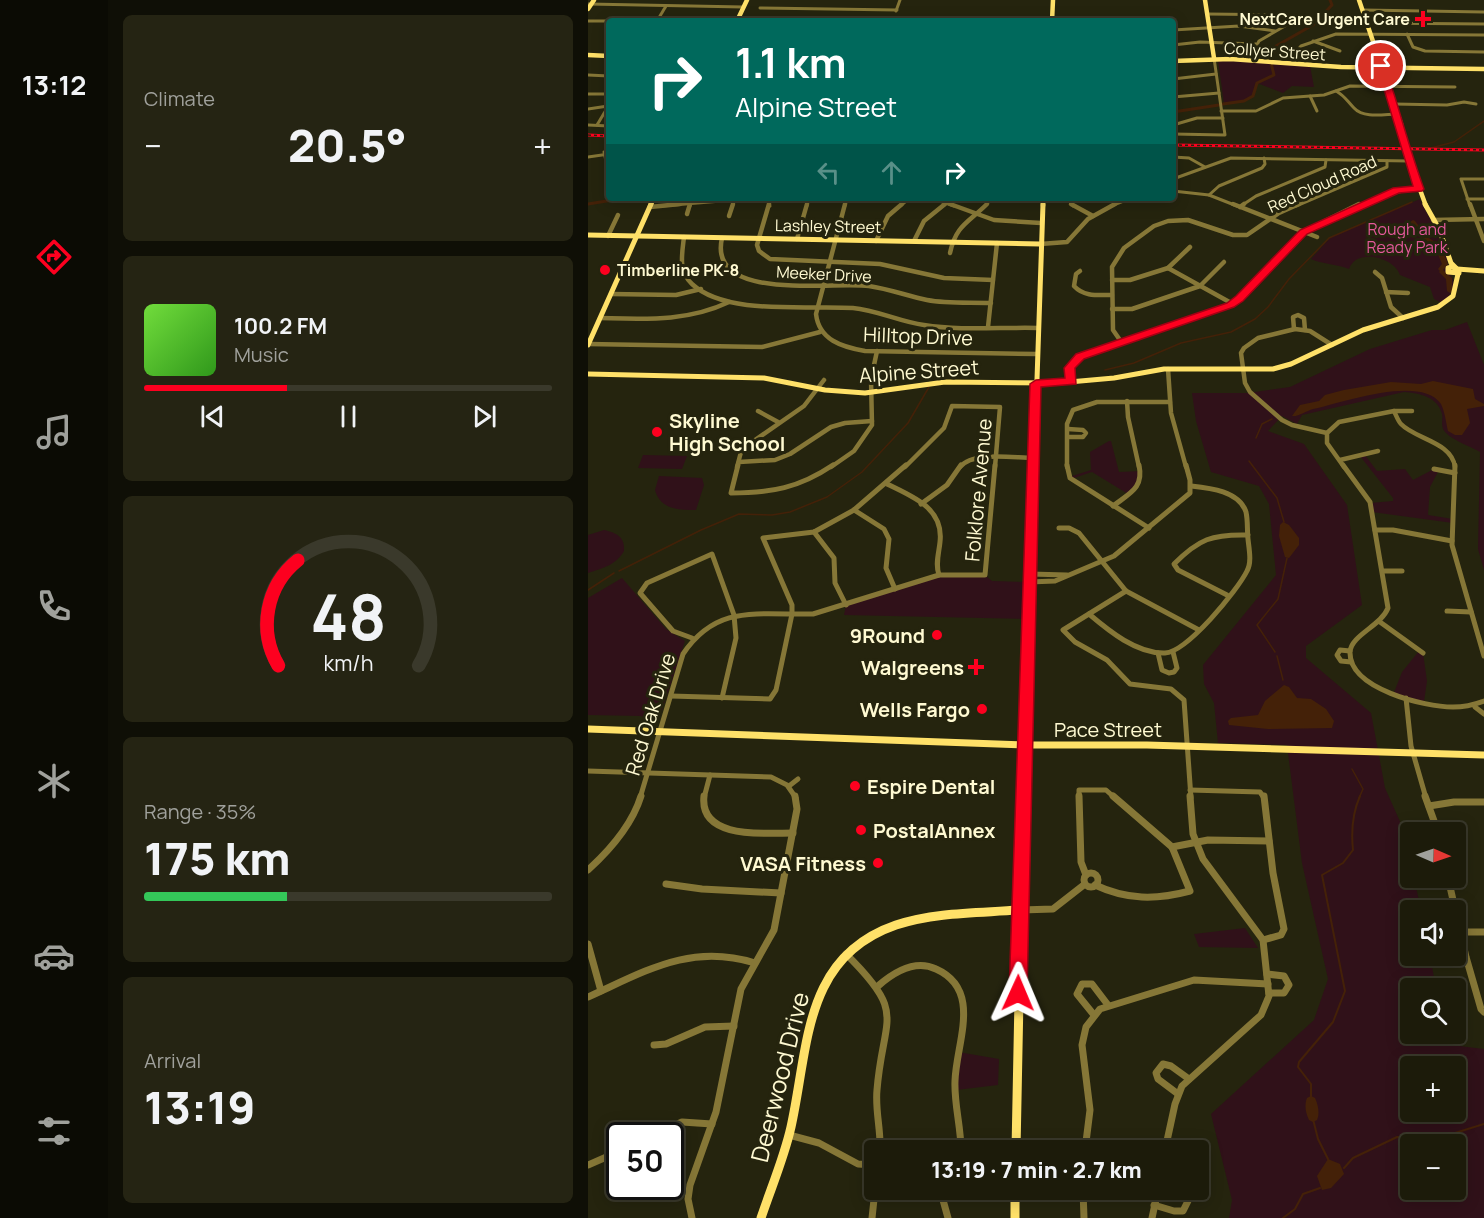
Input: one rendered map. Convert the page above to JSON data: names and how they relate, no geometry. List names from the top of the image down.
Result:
{
  "streets": {
    "street": [
      "Collyer Street",
      "Red Cloud Road",
      "Lashley Street",
      "Meeker Drive",
      "Hilltop Drive",
      "Alpine Street",
      "Folklore Avenue",
      "Red Oak Drive",
      "Pace Street",
      "Deerwood Drive"
    ]
  },
  "crossings": [
    ["Lashley Street", "Meeker Drive"],
    ["Folklore Avenue", "Red Oak Drive"],
    ["Red Oak Drive", "Pace Street"]
  ],
  "parks": ["Rough and Ready Park"],
  "places": {
    "health": ["NextCare Urgent Care", "Walgreens"],
    "other": [
      "Timberline PK-8",
      "Skyline High School",
      "9Round",
      "Wells Fargo",
      "Espire Dental",
      "PostalAnnex",
      "VASA Fitness"
    ]
  },
  "north": "right",
  "page": {
    "tabs": "13:12",
    "tile": [
      "Climate",
      ["Range · 35%", "175 km"],
      ["Arrival", "13:19"]
    ],
    "turn": ["1.1 km", "Alpine Street"],
    "heat": ["−", "20.5°", "+"],
    "song": ["100.2 FM", "Music"],
    "map_buttons": ["+", "−"],
    "limit": "50",
    "trip": "13:19 · 7 min · 2.7 km",
    "gauge": ["48", "km/h"]
  }
}
